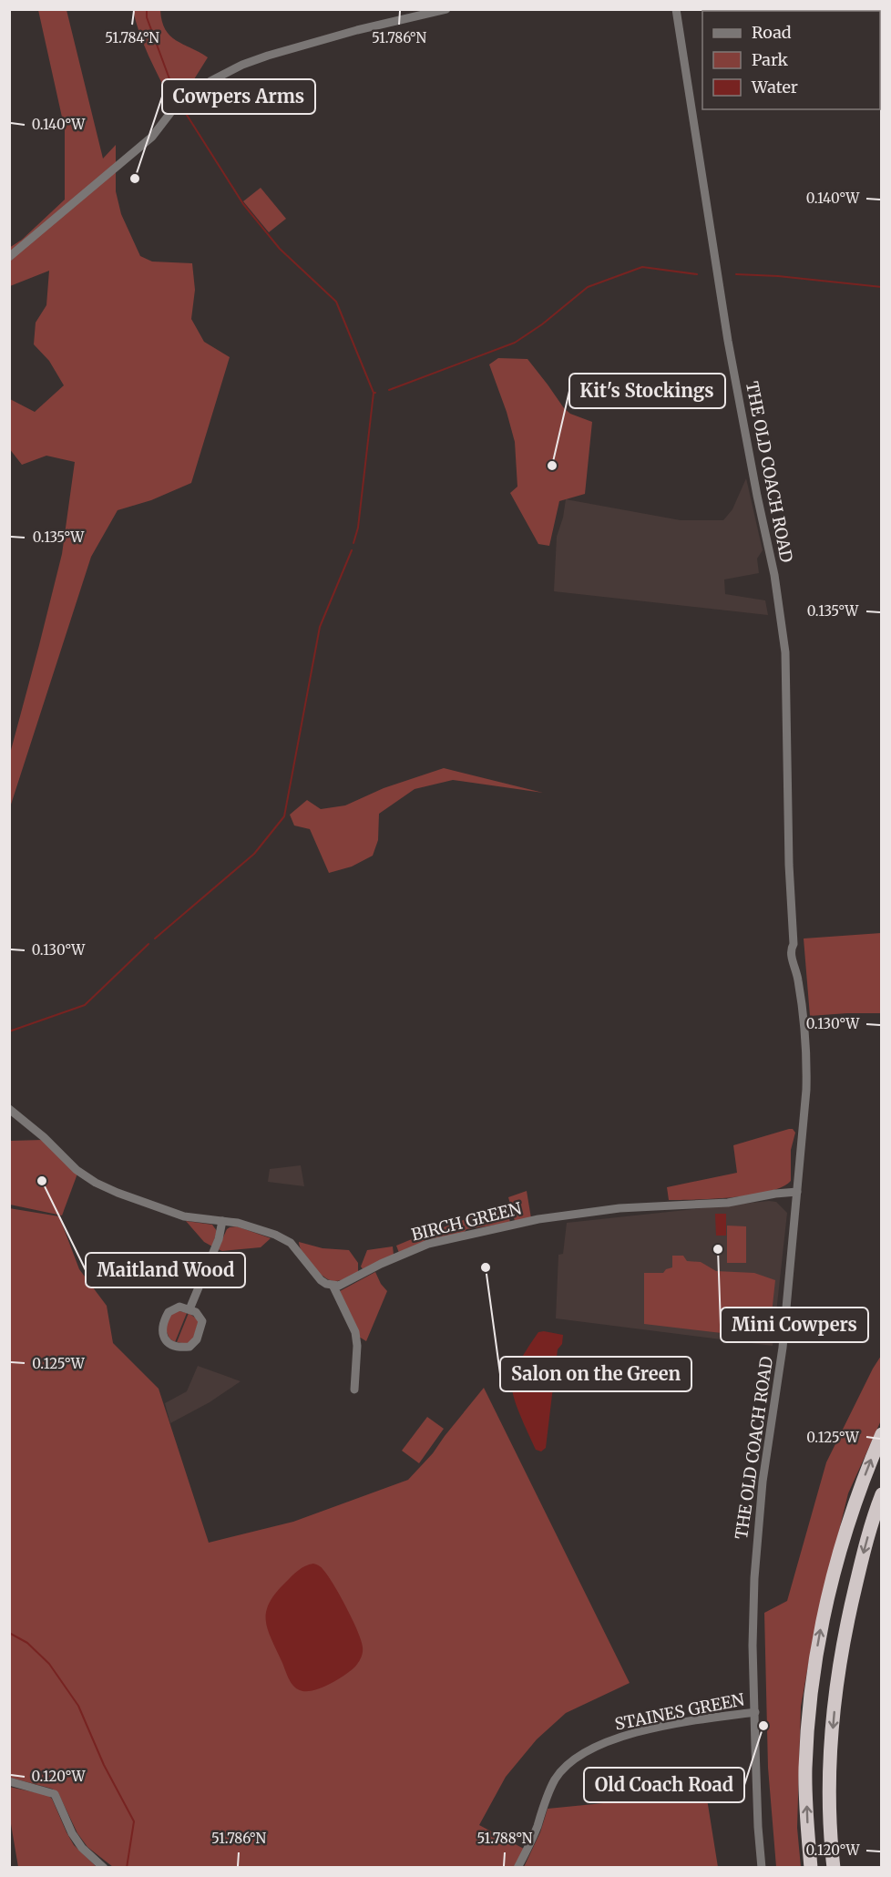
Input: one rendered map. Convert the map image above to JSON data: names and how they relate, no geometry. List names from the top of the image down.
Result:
{
  "streets": {
    "street": ["THE OLD COACH ROAD", "BIRCH GREEN", "STAINES GREEN"]
  },
  "crossings": [
    ["THE OLD COACH ROAD", "BIRCH GREEN"],
    ["THE OLD COACH ROAD", "STAINES GREEN"]
  ],
  "places": [
    "Cowpers Arms",
    "Kit's Stockings",
    "Maitland Wood",
    "Mini Cowpers",
    "Salon on the Green",
    "Old Coach Road"
  ],
  "legend": ["Road", "Park", "Water"],
  "coordinates": [
    "51.786°N",
    "51.784°N",
    "0.140°W",
    "0.135°W",
    "0.130°W",
    "0.125°W",
    "0.120°W",
    "51.788°N"
  ]
}
